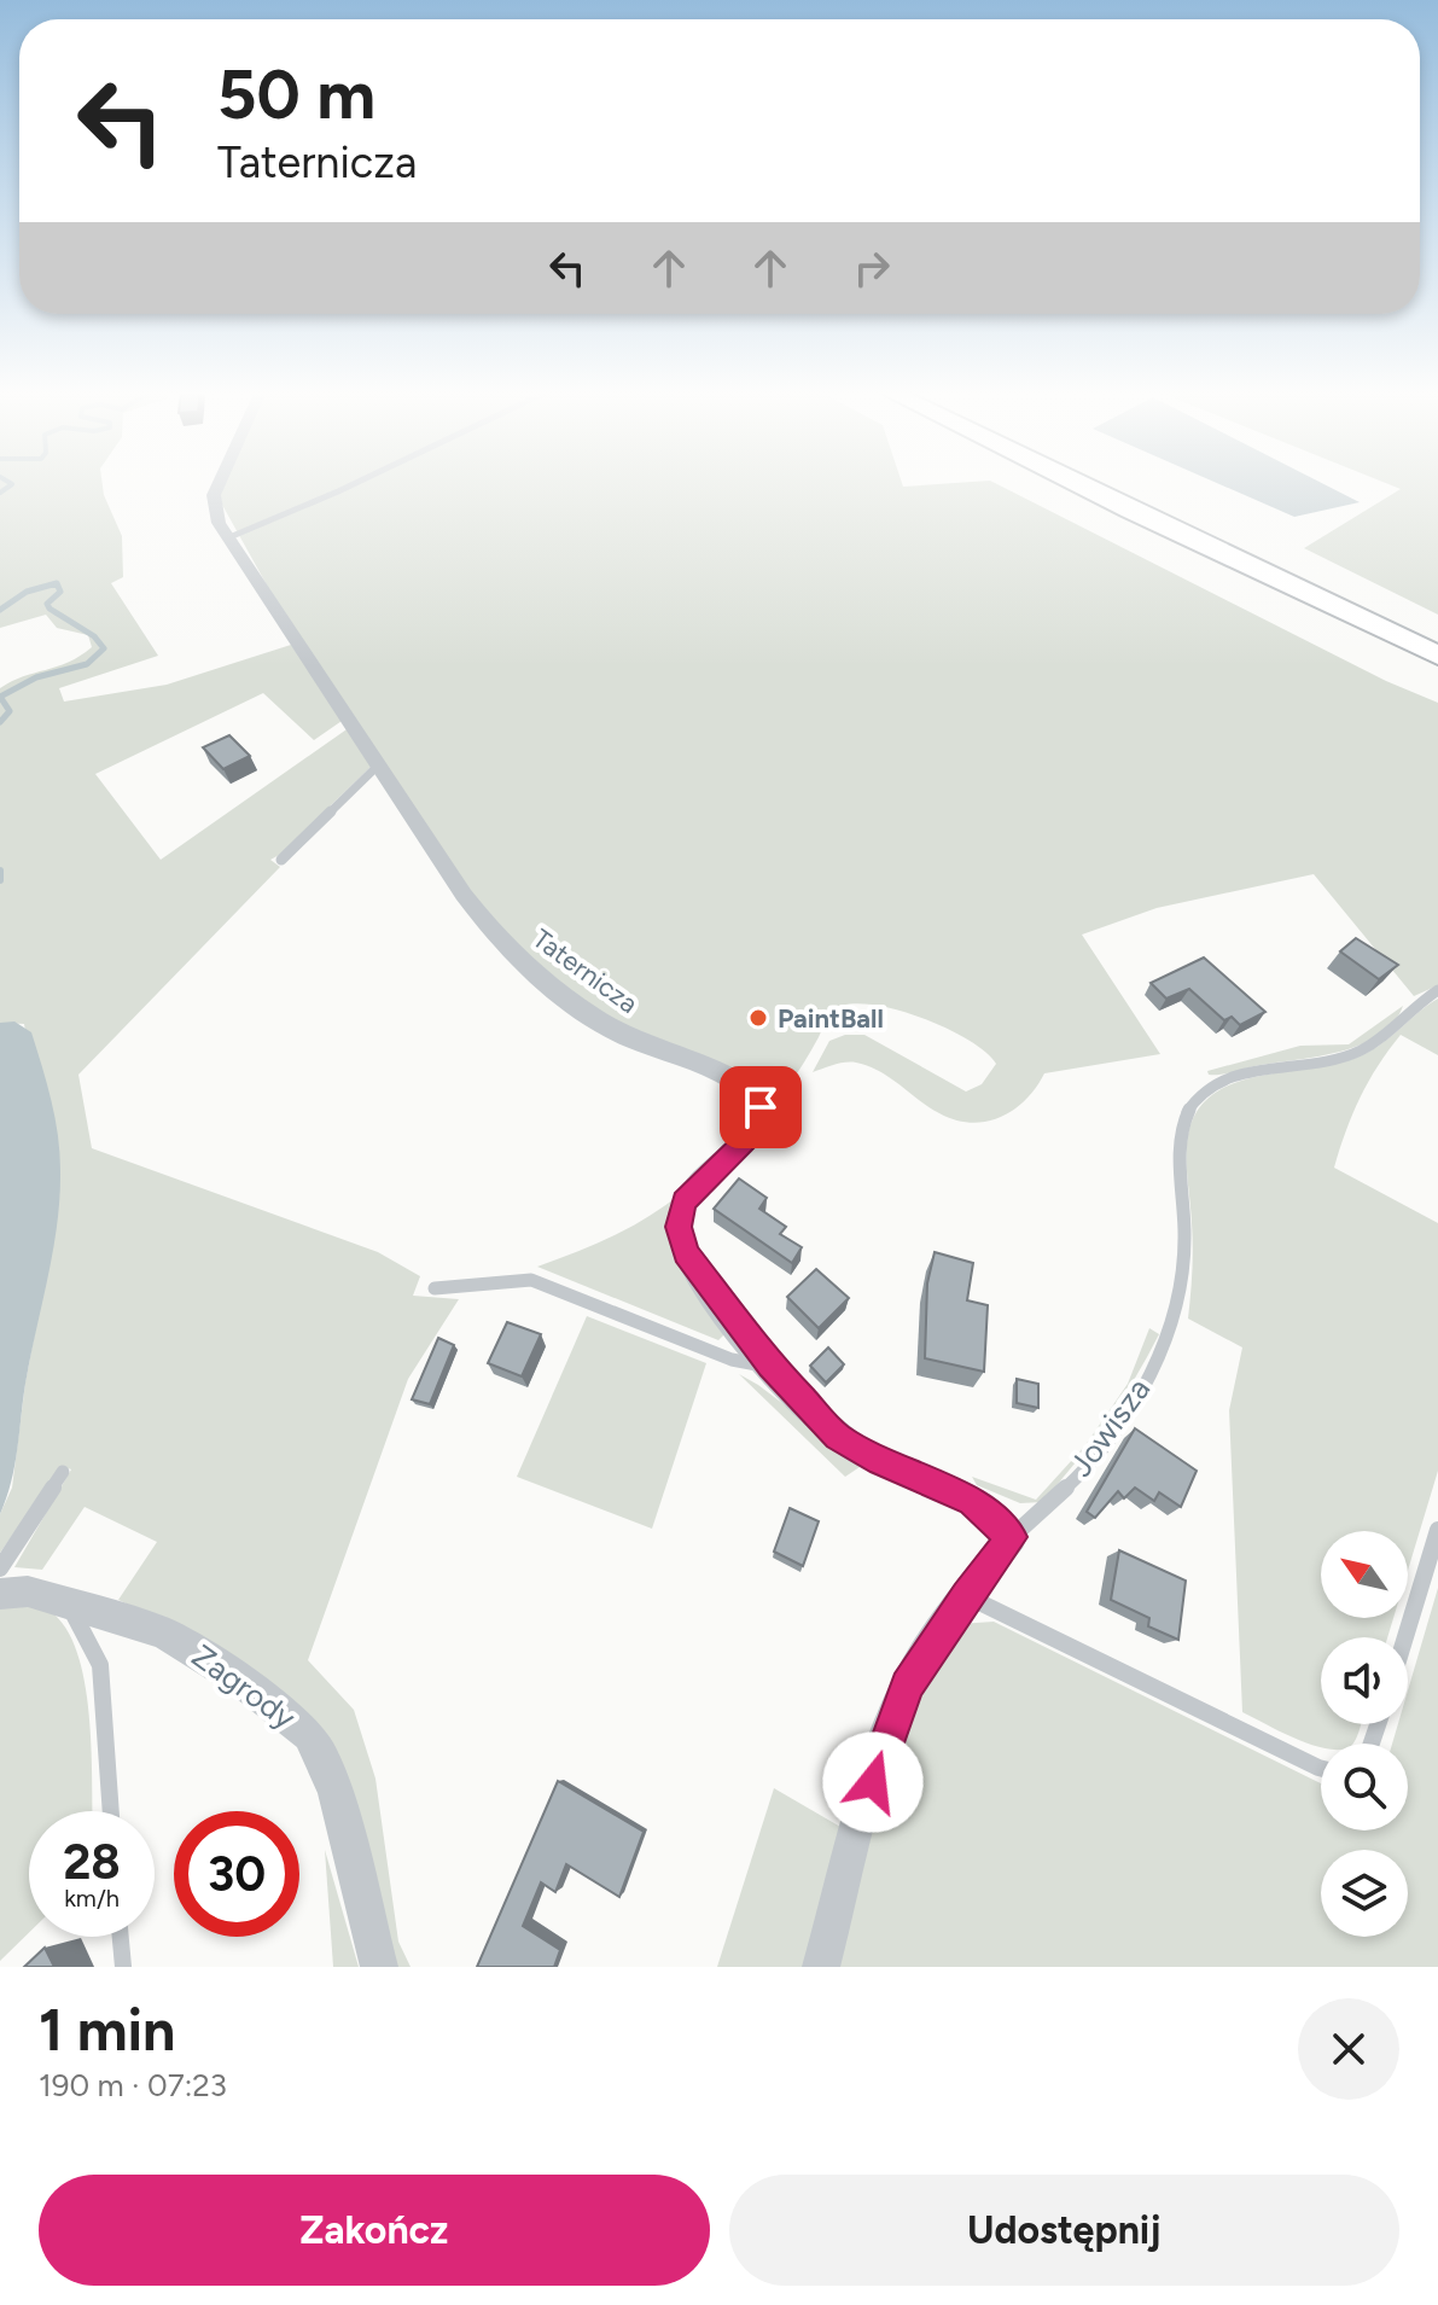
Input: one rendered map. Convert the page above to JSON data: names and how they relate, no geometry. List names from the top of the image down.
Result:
{
  "streets": {
    "street": ["Taternicza", "Jowisza", "Zagrody"]
  },
  "crossings": [
    ["Taternicza", "Jowisza"]
  ],
  "places": ["PaintBall"],
  "north": "top left",
  "page": {
    "turn": ["50 m", "Taternicza"],
    "speed": "28 km/h",
    "limit": "30",
    "heading": ["1 min", "190 m · 07:23"],
    "buttons": ["Zakończ", "Udostępnij"]
  }
}
